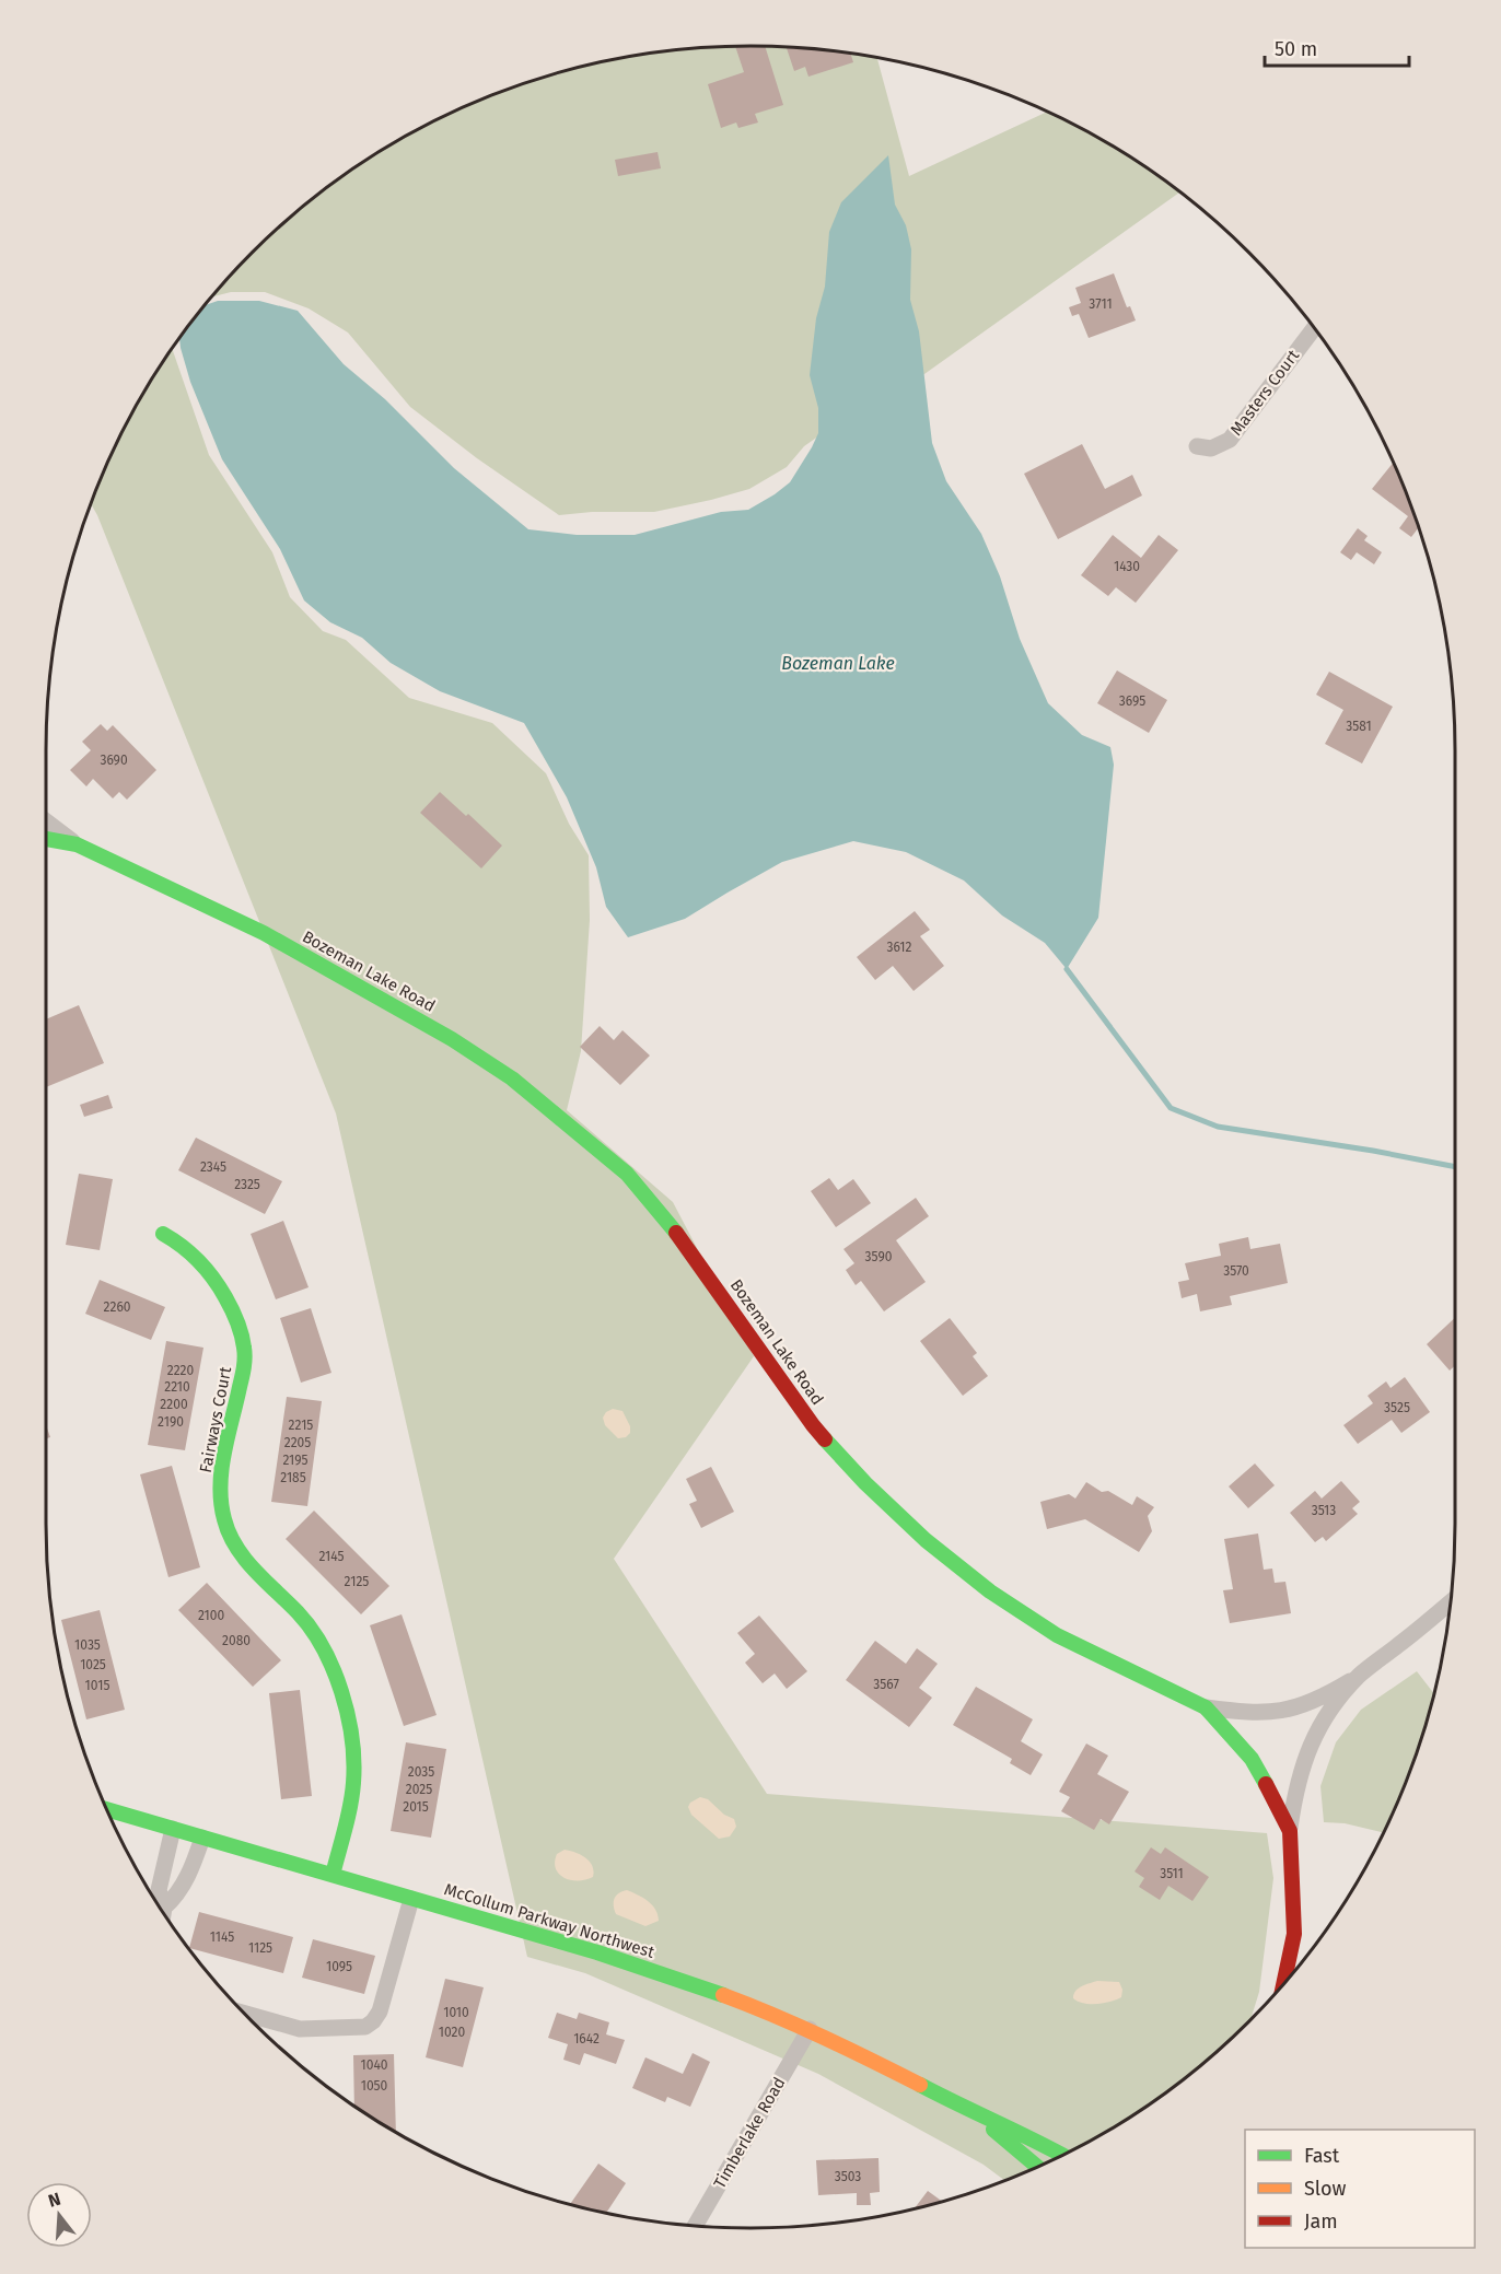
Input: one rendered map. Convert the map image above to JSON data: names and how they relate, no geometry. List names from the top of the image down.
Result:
{
  "streets": {
    "street": [
      "Masters Court",
      "Bozeman Lake Road",
      "Fairways Court",
      "McCollum Parkway Northwest",
      "Timberlake Road"
    ]
  },
  "crossings": [
    ["Fairways Court", "McCollum Parkway Northwest"],
    ["McCollum Parkway Northwest", "Timberlake Road"]
  ],
  "water": ["Bozeman Lake"],
  "house_numbers": [
    "3711",
    "1430",
    "3695",
    "3581",
    "3690",
    "3612",
    "2345",
    "2325",
    "3590",
    "3570",
    "2260",
    "2220",
    "2210",
    "2200",
    "3525",
    "2190",
    "2215",
    "2205",
    "2195",
    "2185",
    "3513",
    "2145",
    "2125",
    "2100",
    "2080",
    "1035",
    "1025",
    "3567",
    "1015",
    "2035",
    "2025",
    "2015",
    "3511",
    "1145",
    "1125",
    "1095",
    "1010",
    "1020",
    "1642",
    "1040",
    "1050",
    "3503"
  ],
  "legend": ["Fast", "Slow", "Jam"],
  "scale_bar": "50 m",
  "north": "top"
}
